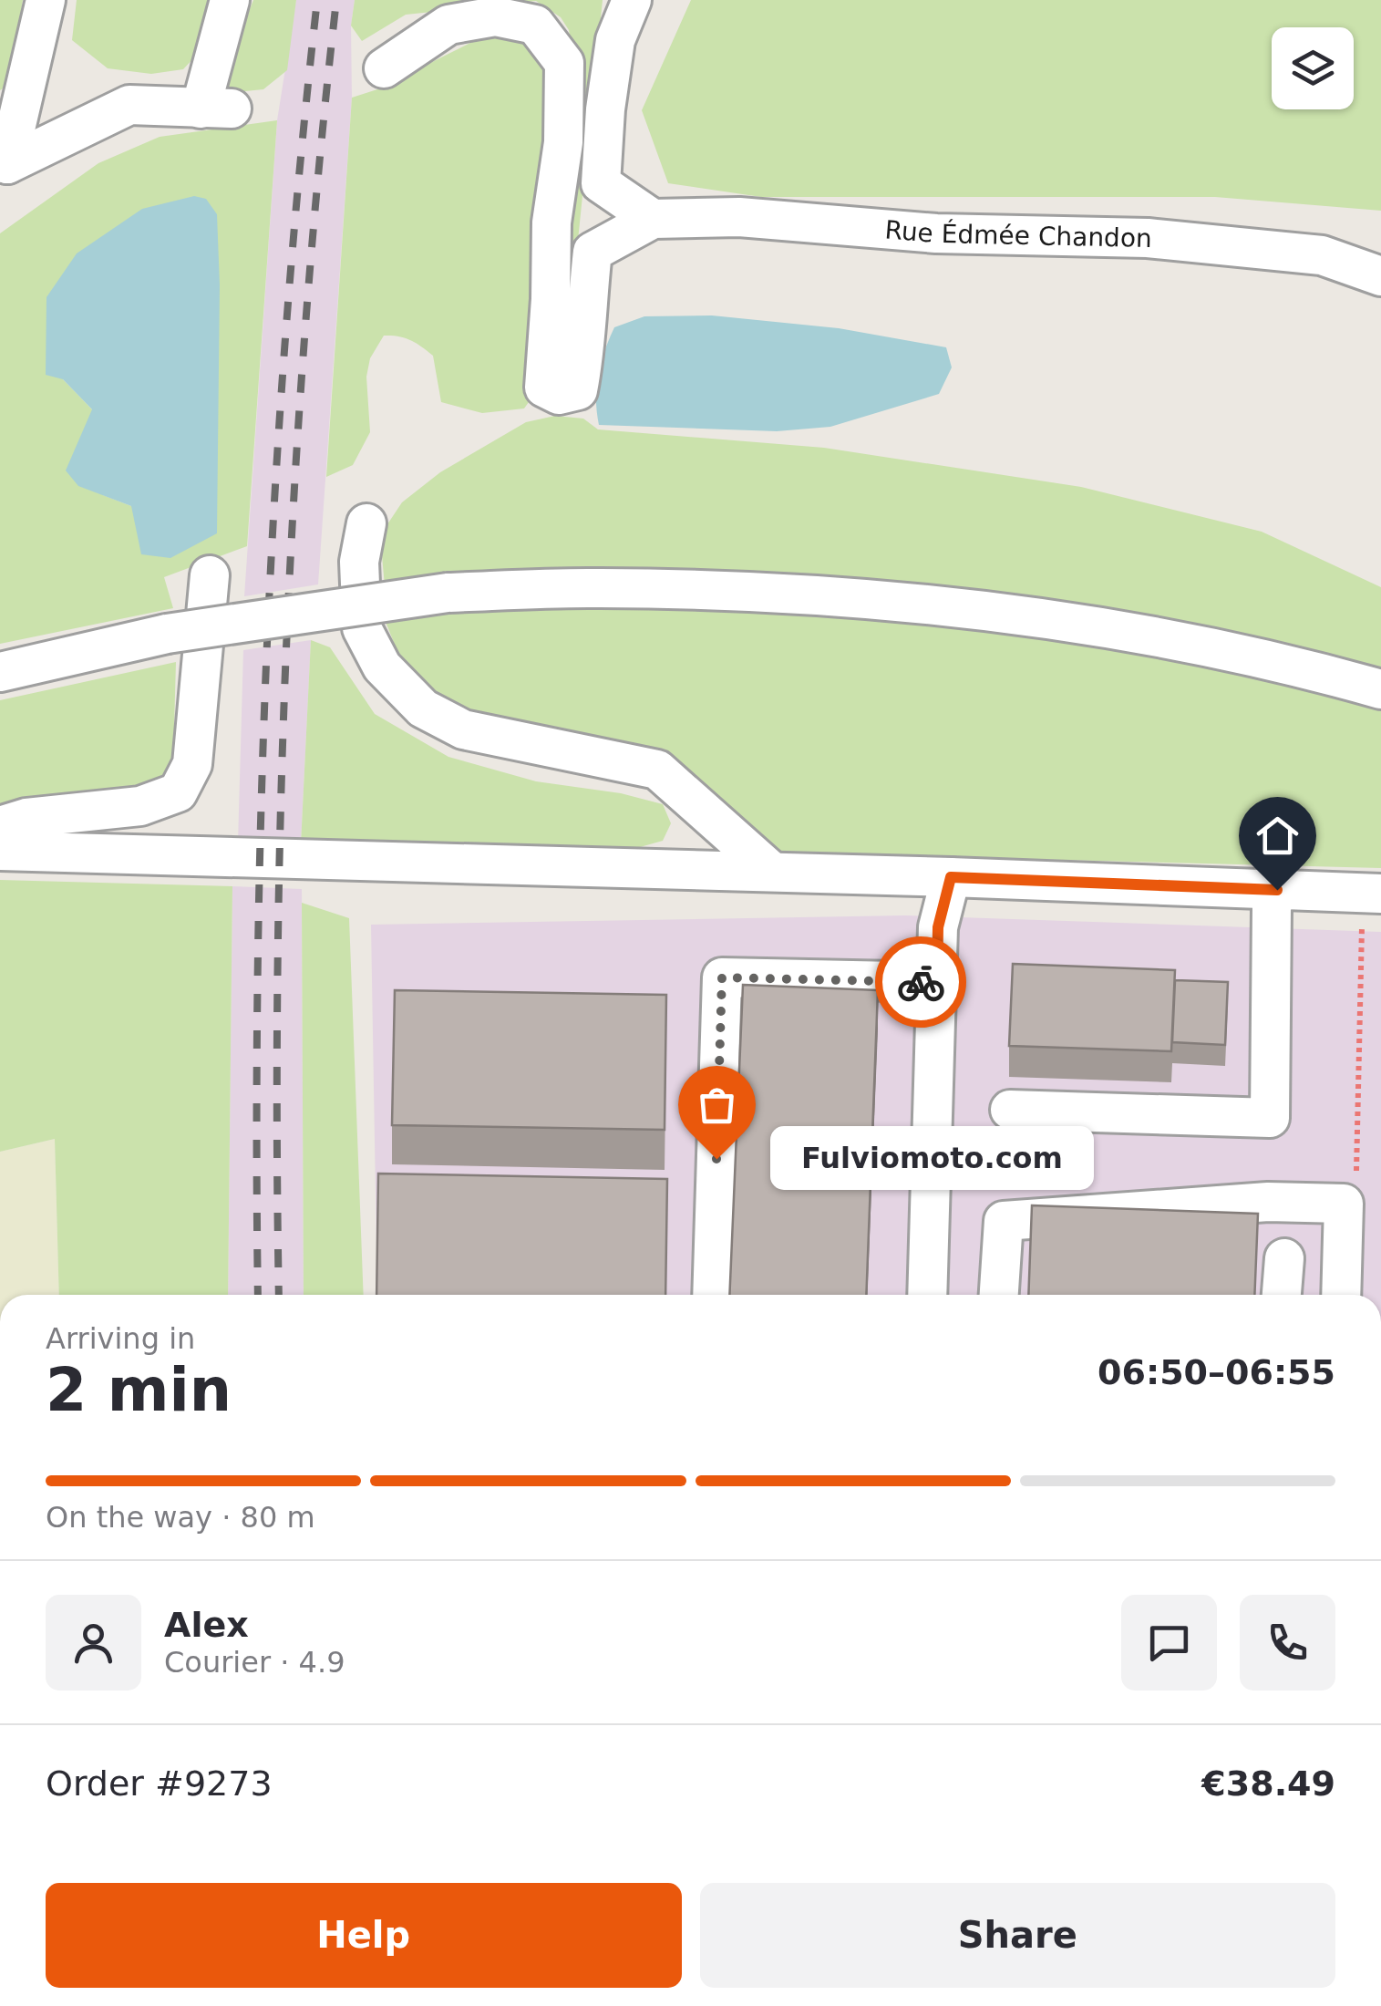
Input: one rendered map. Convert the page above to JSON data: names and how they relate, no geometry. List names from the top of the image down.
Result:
{
  "streets": {
    "street": ["Rue Édmée Chandon"]
  },
  "places": ["Fulviomoto.com"],
  "page": {
    "bubble": "Fulviomoto.com",
    "heading": ["2 min", "Arriving in", "06:50–06:55"],
    "panel": [
      "Alex",
      "Courier · 4.9",
      "Order #9273",
      "€38.49"
    ],
    "bar": "On the way · 80 m",
    "buttons": ["Help", "Share"]
  }
}
